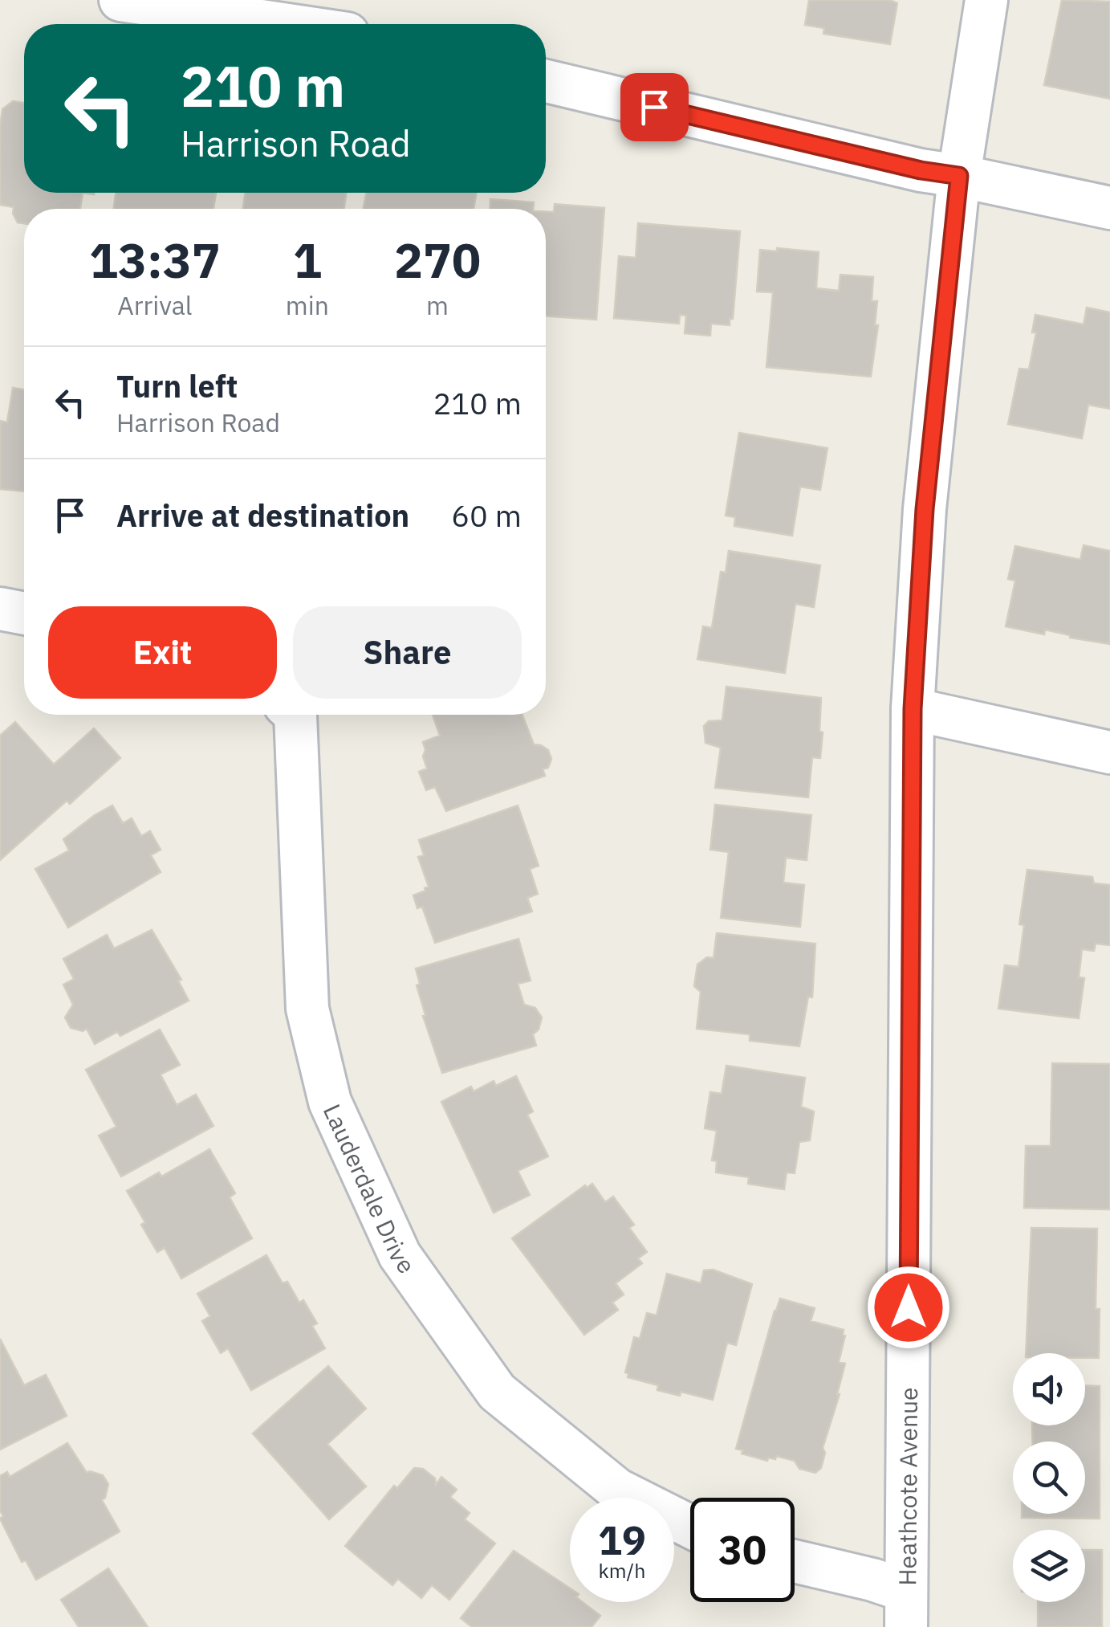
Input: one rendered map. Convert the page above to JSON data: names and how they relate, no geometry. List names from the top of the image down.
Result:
{
  "streets": {
    "street": ["Lauderdale Drive", "Heathcote Avenue"]
  },
  "page": {
    "turn": ["210 m", "Harrison Road"],
    "eta": [
      "13:37",
      "Arrival",
      "1",
      "min",
      "270",
      "m"
    ],
    "list": [
      {
        "name": "Turn left",
        "note": "Harrison Road",
        "value": "210 m"
      },
      {
        "name": "Arrive at destination",
        "value": "60 m"
      }
    ],
    "buttons": ["Exit", "Share"],
    "speed": "19 km/h",
    "limit": "30"
  }
}
